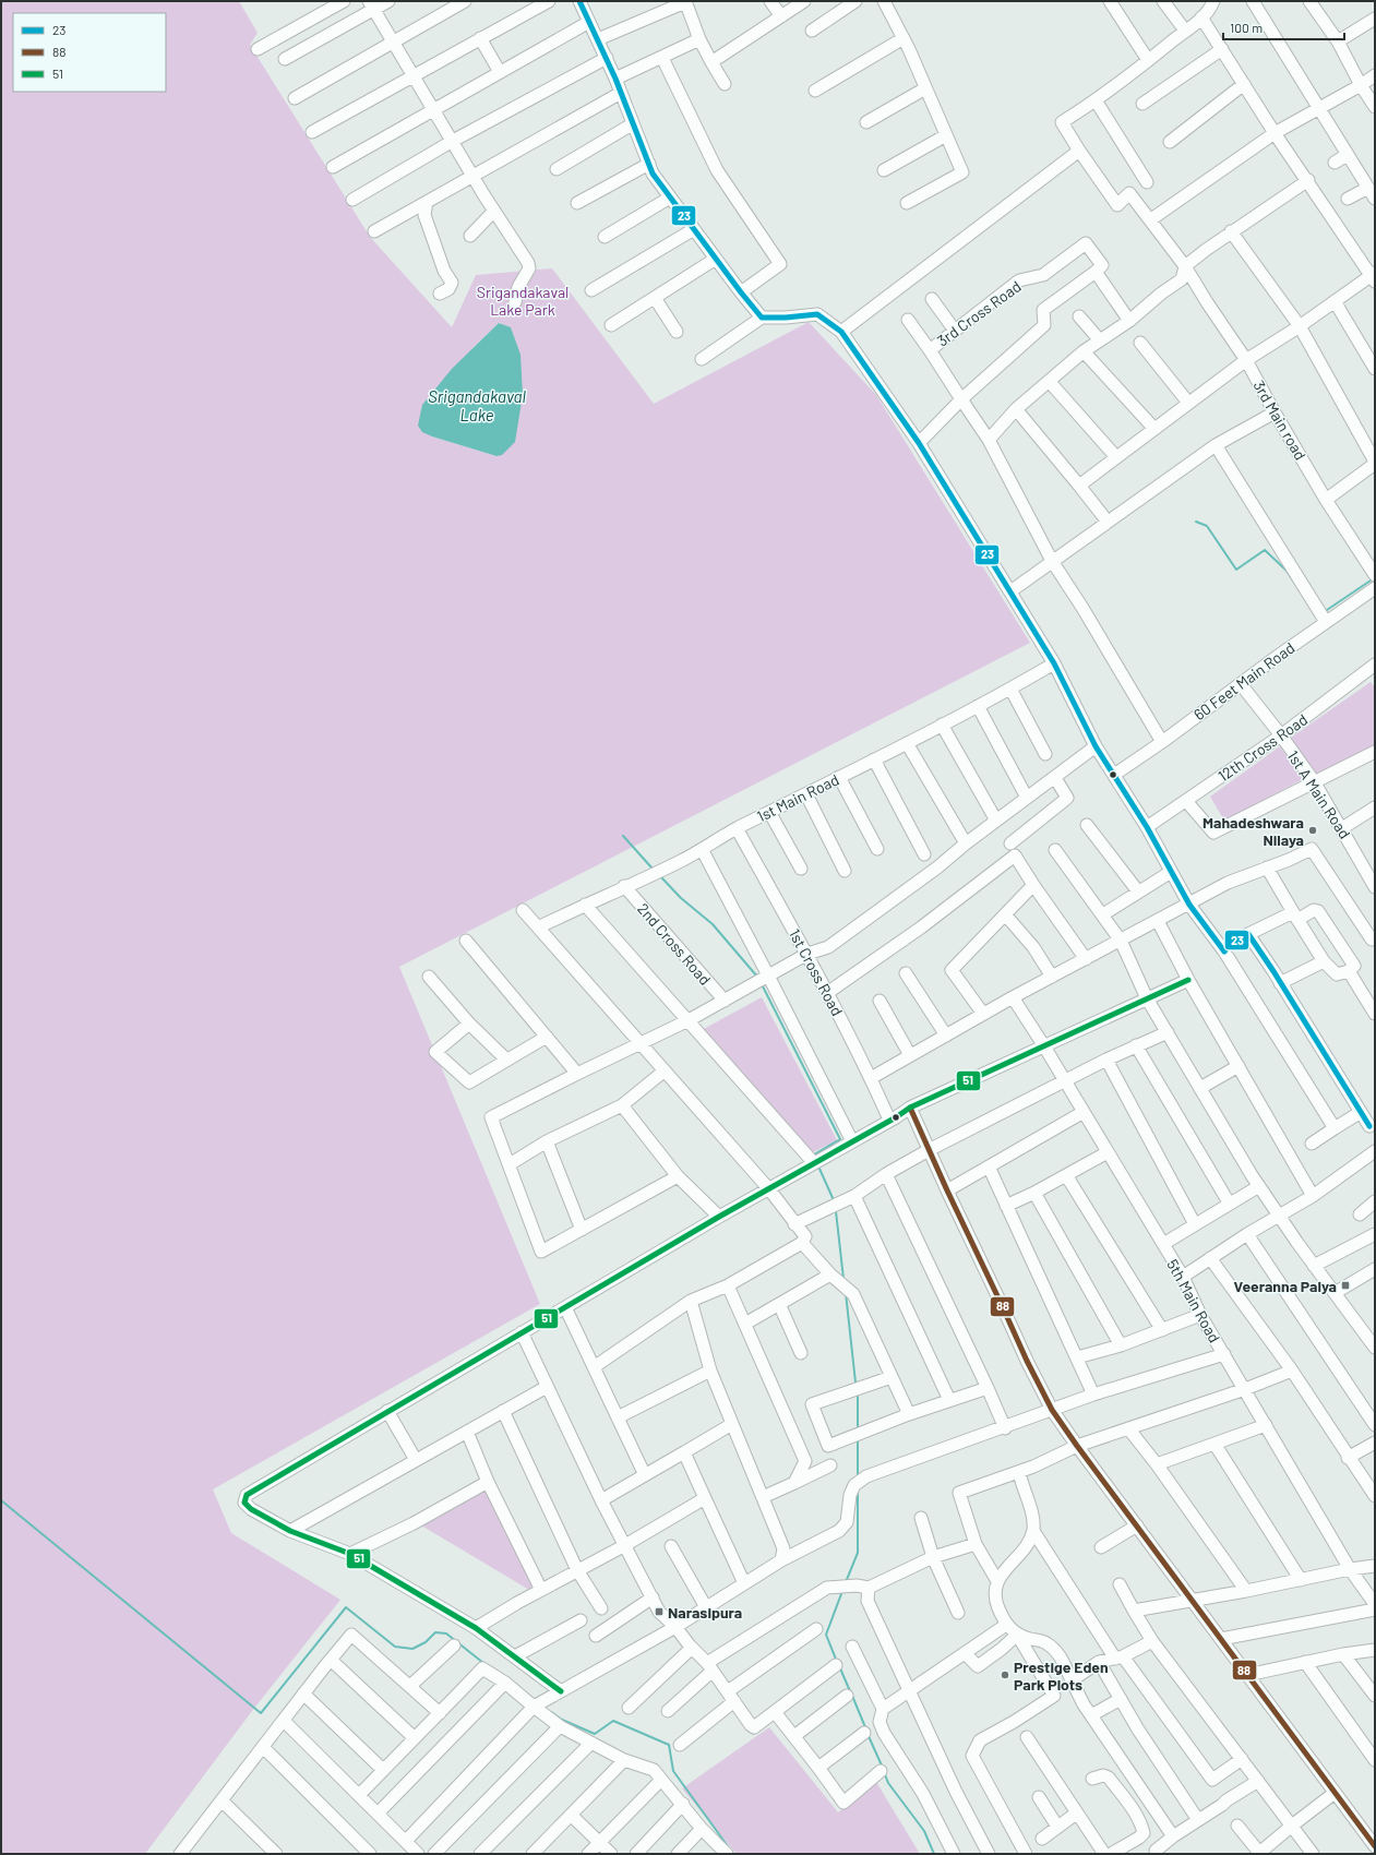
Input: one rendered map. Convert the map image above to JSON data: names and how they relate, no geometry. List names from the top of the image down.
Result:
{
  "streets": {
    "street": [
      "3rd Cross Road",
      "3rd Main road",
      "60 Feet Main Road",
      "12th Cross Road",
      "1st A Main Road",
      "1st Main Road",
      "2nd Cross Road",
      "1st Cross Road",
      "5th Main Road"
    ]
  },
  "crossings": [
    ["3rd Cross Road", "60 Feet Main Road"],
    ["60 Feet Main Road", "1st A Main Road"],
    ["12th Cross Road", "1st A Main Road"],
    ["1st Main Road", "2nd Cross Road"],
    ["1st Main Road", "1st Cross Road"]
  ],
  "water": ["Srigandakaval Lake"],
  "parks": ["Srigandakaval Lake Park"],
  "places": {
    "other": ["Mahadeshwara Nilaya", "Prestige Eden Park Plots"],
    "transit": ["Veeranna Palya", "Narasipura"]
  },
  "lines": ["transit line 23", "transit line 51", "transit line 88"],
  "legend": ["23", "88", "51"],
  "scale_bar": "100 m"
}
